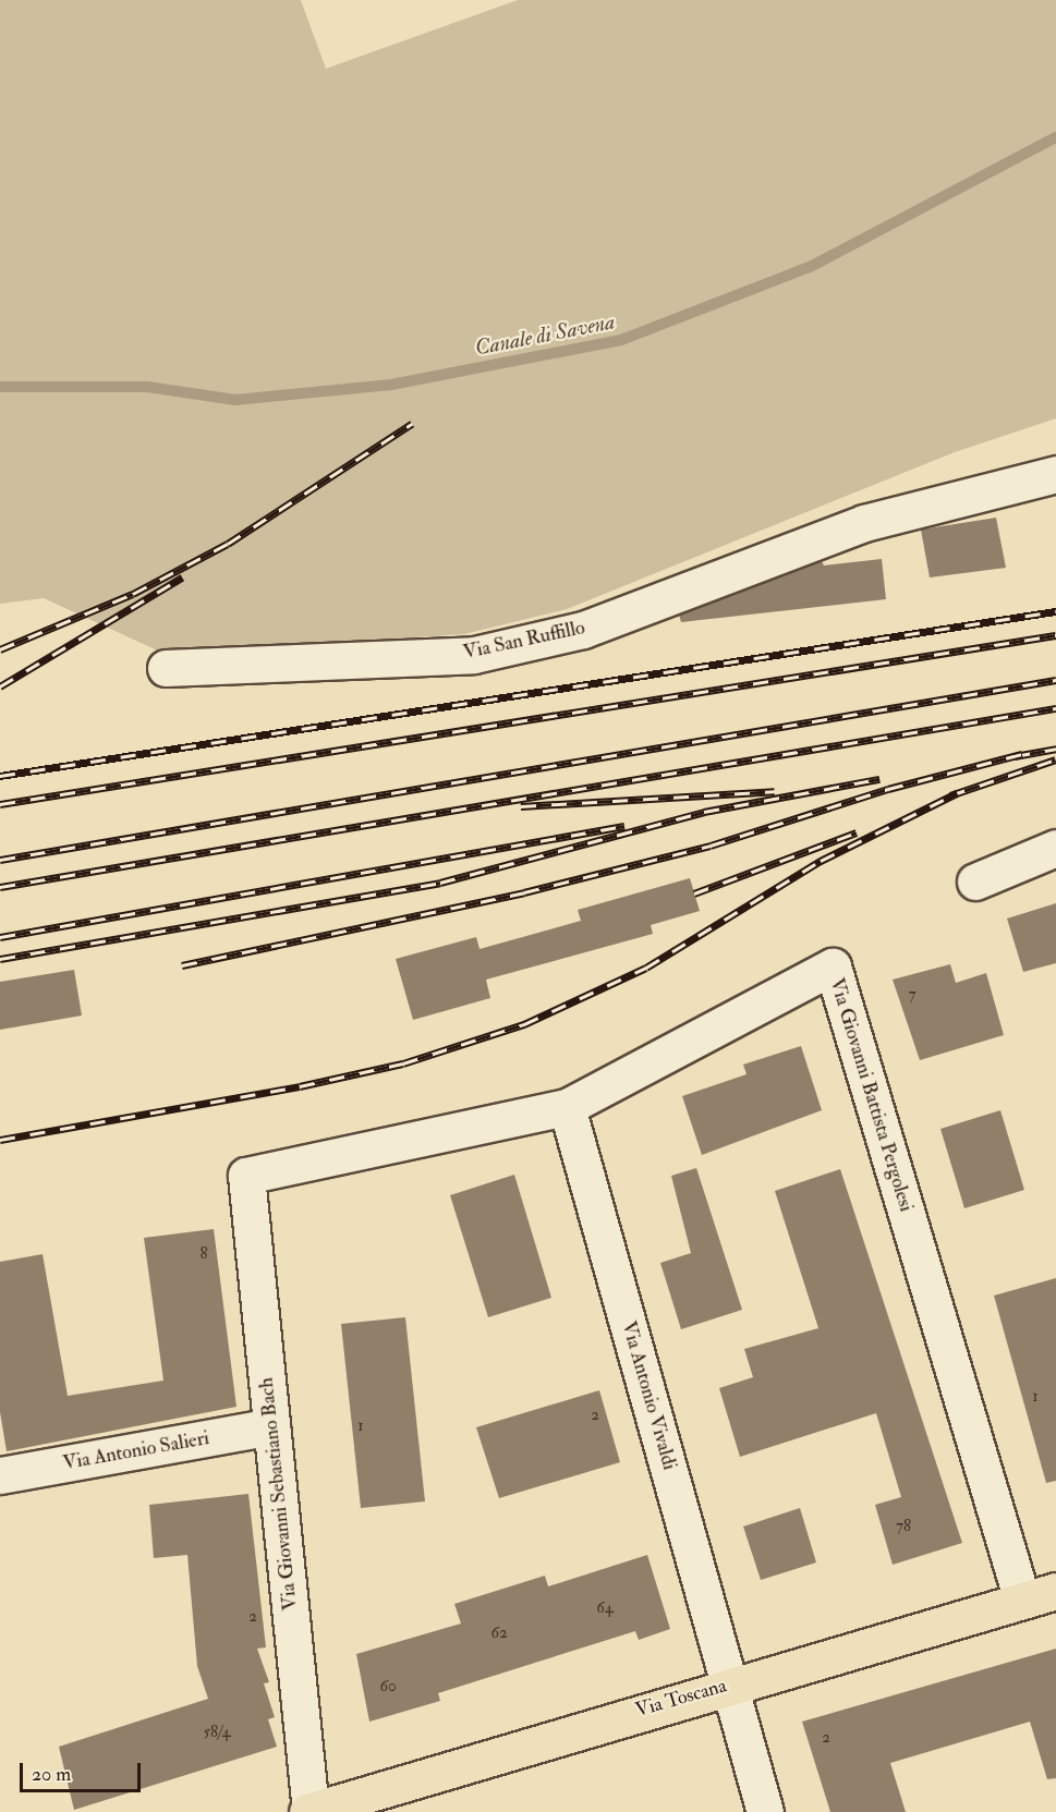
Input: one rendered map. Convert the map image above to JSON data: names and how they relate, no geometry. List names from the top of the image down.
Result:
{
  "streets": {
    "main road": ["Via Toscana"],
    "street": [
      "Via San Ruffillo",
      "Via Giovanni Battista Pergolesi",
      "Via Antonio Vivaldi",
      "Via Antonio Salieri",
      "Via Giovanni Sebastiano Bach"
    ]
  },
  "crossings": [
    ["Via Giovanni Battista Pergolesi", "Via Antonio Vivaldi"],
    ["Via Giovanni Battista Pergolesi", "Via Giovanni Sebastiano Bach"],
    ["Via Giovanni Battista Pergolesi", "Via Toscana"],
    ["Via Antonio Vivaldi", "Via Toscana"],
    ["Via Antonio Salieri", "Via Giovanni Sebastiano Bach"],
    ["Via Giovanni Sebastiano Bach", "Via Toscana"]
  ],
  "water": ["Canale di Savena"],
  "house_numbers": [
    "7",
    "8",
    "1",
    "2",
    "1",
    "78",
    "64",
    "2",
    "62",
    "60",
    "58/4",
    "2"
  ],
  "scale_bar": "20 m"
}
